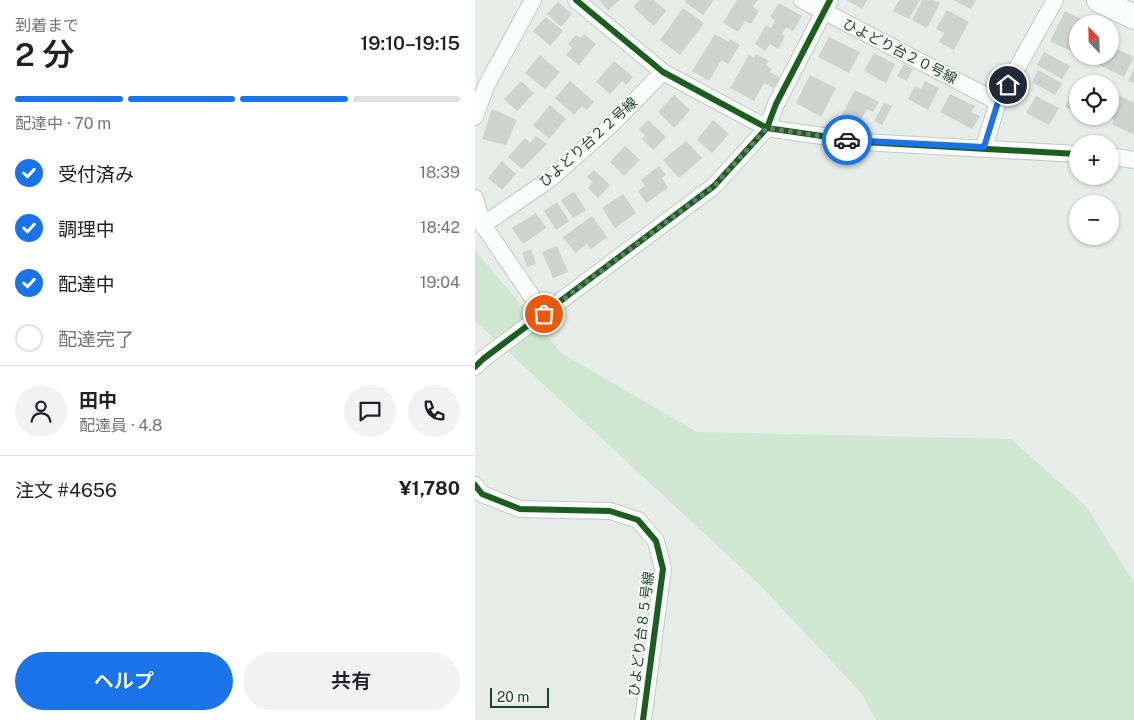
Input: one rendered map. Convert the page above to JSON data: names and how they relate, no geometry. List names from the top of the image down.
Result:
{
  "streets": {
    "street": ["ひよどり台２０号線", "ひよどり台２２号線", "ひよどり台８５号線"]
  },
  "scale_bar": "20 m",
  "north": "top left",
  "page": {
    "heading": ["2 分", "到着まで", "19:10–19:15"],
    "panel": [
      "田中",
      "配達員 · 4.8",
      "注文 #4656",
      "¥1,780"
    ],
    "map_buttons": ["+", "−"],
    "bar": "配達中 · 70 m",
    "list": [
      ["受付済み", "18:39"],
      ["調理中", "18:42"],
      ["配達中", "19:04"],
      "配達完了"
    ],
    "buttons": ["ヘルプ", "共有"],
    "scale": "20 m"
  }
}
